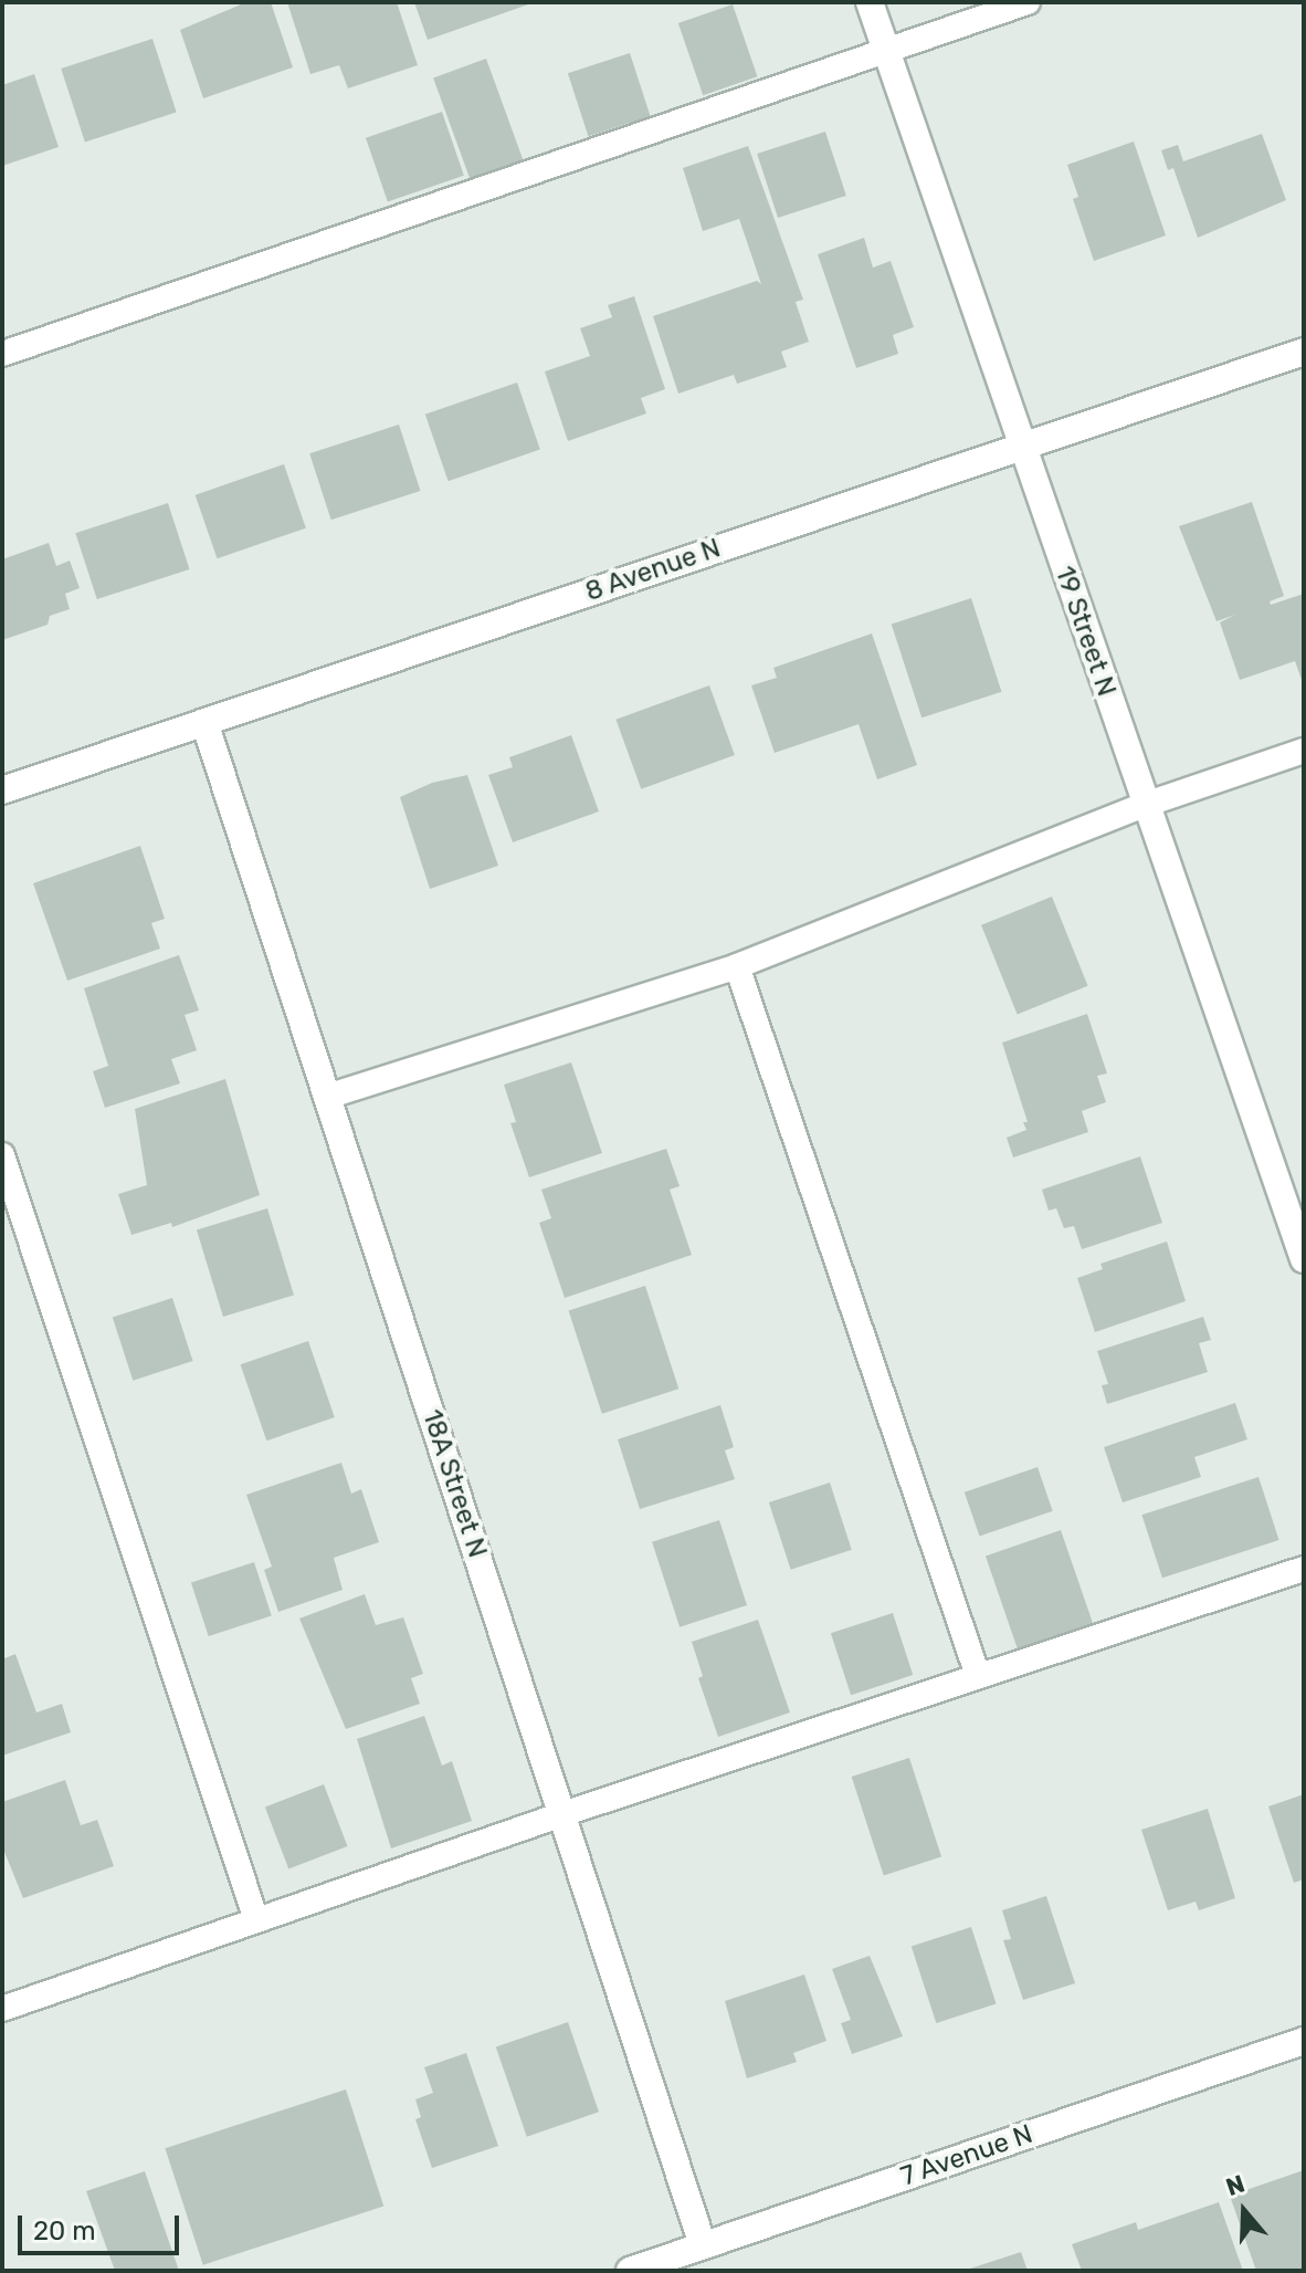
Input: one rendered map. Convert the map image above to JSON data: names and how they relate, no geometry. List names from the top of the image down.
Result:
{
  "streets": {
    "street": [
      "8 Avenue N",
      "19 Street N",
      "18A Street N",
      "7 Avenue N"
    ]
  },
  "crossings": [
    ["8 Avenue N", "19 Street N"],
    ["8 Avenue N", "18A Street N"],
    ["18A Street N", "7 Avenue N"]
  ],
  "scale_bar": "20 m",
  "north": "top"
}
